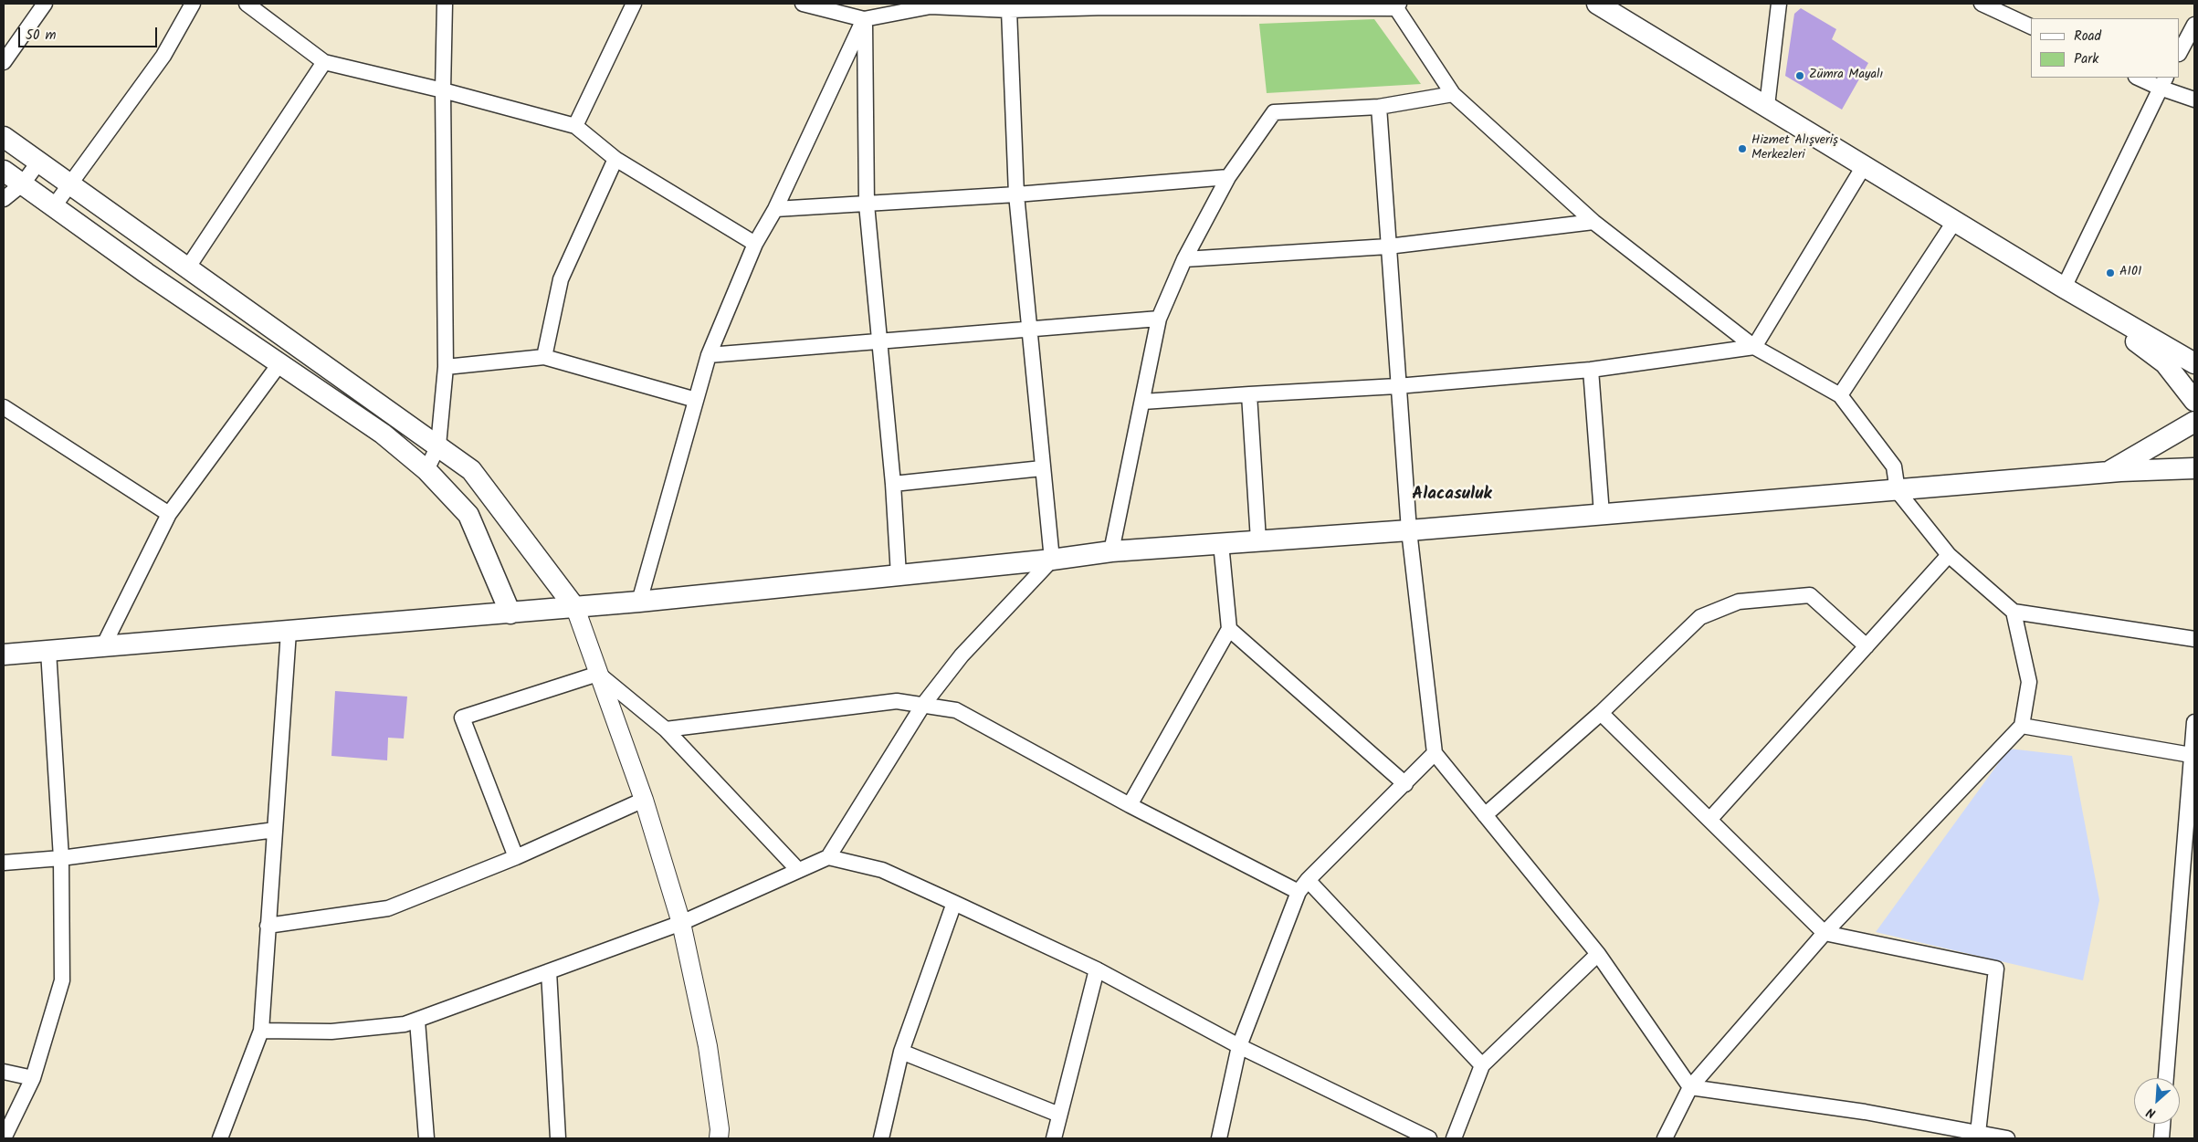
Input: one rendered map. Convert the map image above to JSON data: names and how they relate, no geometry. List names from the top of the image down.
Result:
{
  "districts": ["Alacasuluk"],
  "places": ["Zümra Mayalı", "Hizmet Alışveriş Merkezleri", "A101"],
  "legend": ["Road", "Park"],
  "scale_bar": "50 m",
  "north": "bottom left"
}
